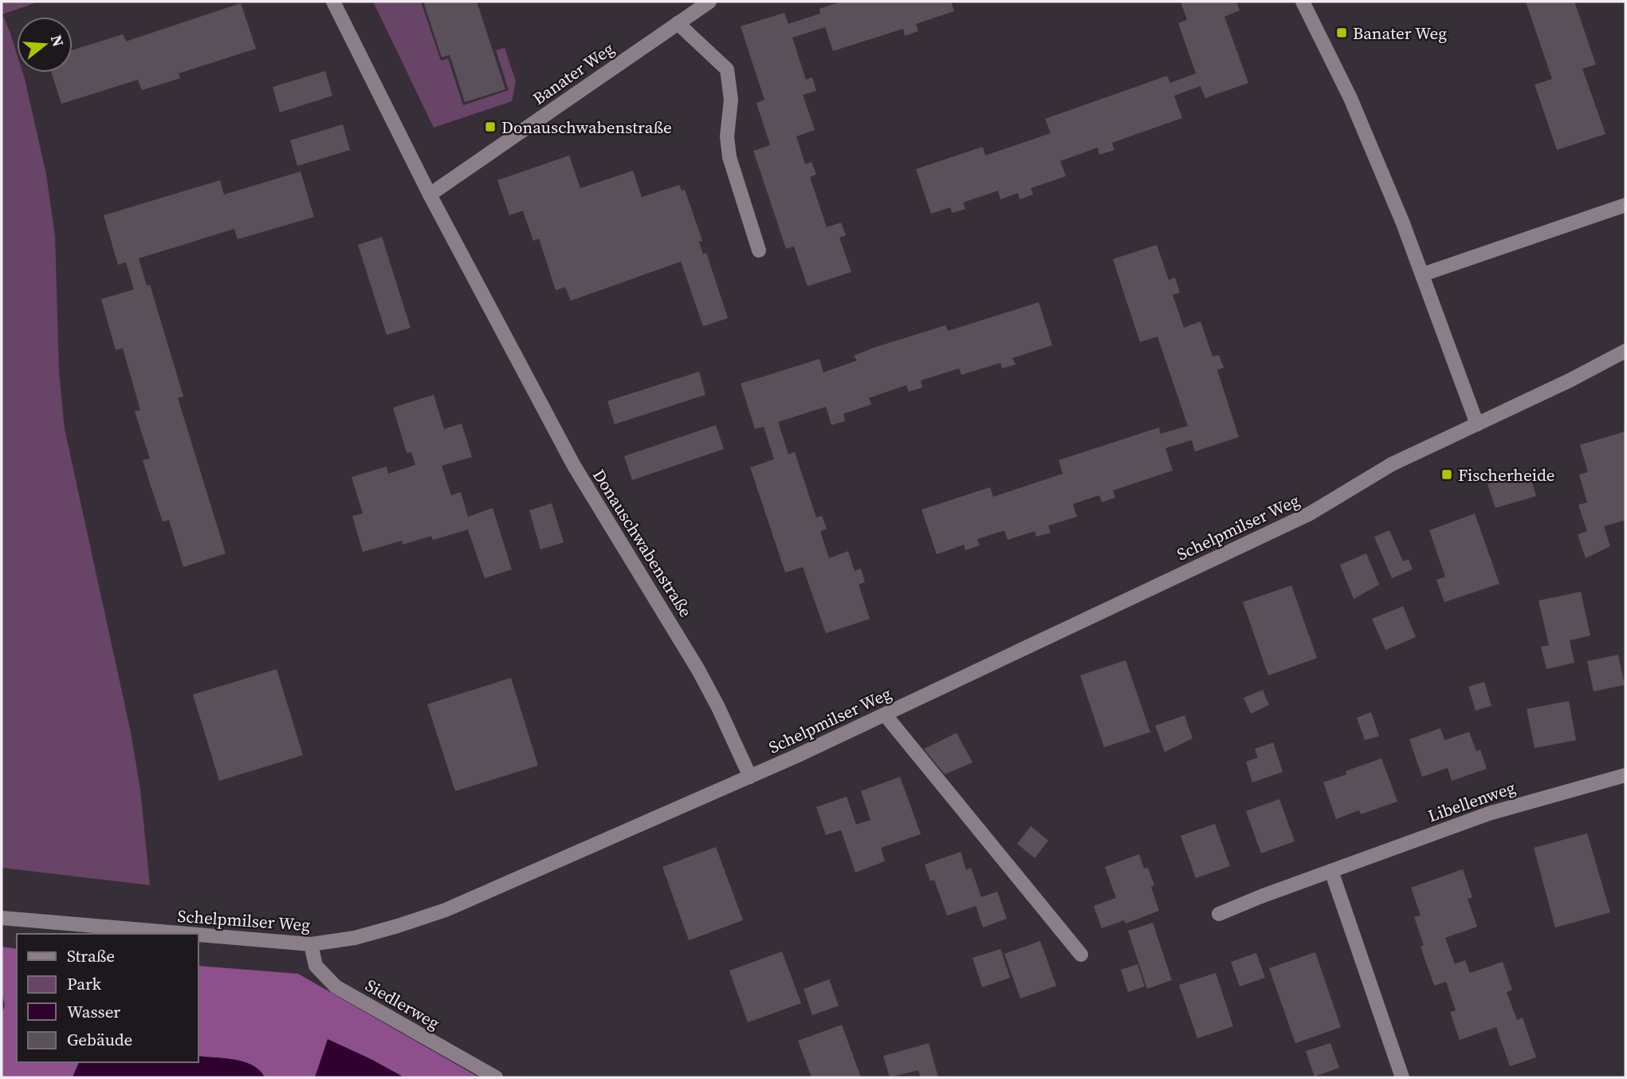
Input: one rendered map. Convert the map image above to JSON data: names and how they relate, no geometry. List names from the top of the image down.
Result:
{
  "streets": {
    "street": [
      "Banater Weg",
      "Schelpmilser Weg",
      "Donauschwabenstraße",
      "Libellenweg",
      "Siedlerweg"
    ]
  },
  "crossings": [
    ["Banater Weg", "Donauschwabenstraße"],
    ["Schelpmilser Weg", "Donauschwabenstraße"],
    ["Schelpmilser Weg", "Siedlerweg"]
  ],
  "places": {
    "transit": ["Banater Weg", "Donauschwabenstraße", "Fischerheide"]
  },
  "legend": [
    "Straße",
    "Park",
    "Wasser",
    "Gebäude"
  ],
  "north": "right"
}
